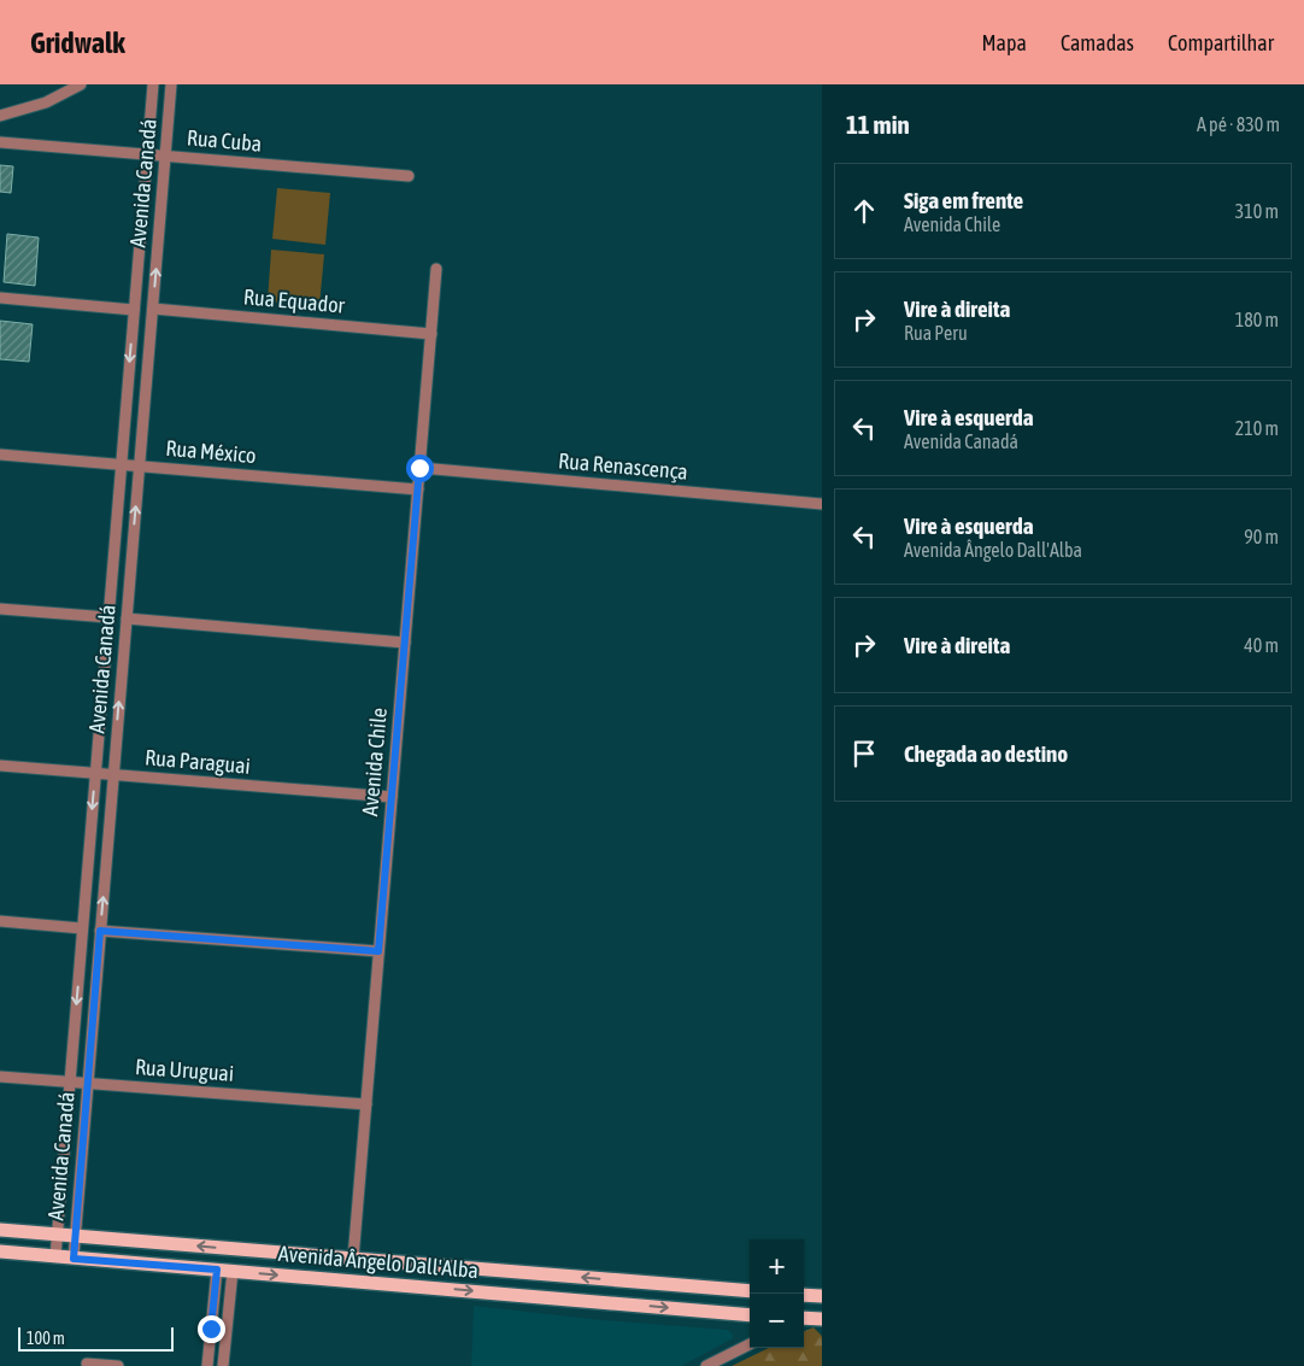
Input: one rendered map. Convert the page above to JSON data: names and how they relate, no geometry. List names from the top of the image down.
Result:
{
  "streets": {
    "main road": ["Avenida Ângelo Dall'Alba"],
    "street": [
      "Rua Cuba",
      "Avenida Canadá",
      "Rua Equador",
      "Rua México",
      "Rua Renascença",
      "Rua Paraguai",
      "Avenida Chile",
      "Rua Uruguai"
    ]
  },
  "crossings": [
    ["Rua Cuba", "Avenida Canadá"],
    ["Avenida Canadá", "Rua Equador"],
    ["Avenida Canadá", "Rua México"],
    ["Avenida Canadá", "Rua Paraguai"],
    ["Avenida Canadá", "Rua Uruguai"],
    ["Avenida Canadá", "Avenida Ângelo Dall'Alba"],
    ["Rua Equador", "Avenida Chile"],
    ["Rua México", "Avenida Chile"],
    ["Rua Renascença", "Avenida Chile"],
    ["Rua Paraguai", "Avenida Chile"],
    ["Avenida Chile", "Rua Uruguai"],
    ["Avenida Chile", "Avenida Ângelo Dall'Alba"]
  ],
  "scale_bar": "100 m",
  "page": {
    "header": "Gridwalk",
    "nav": ["Mapa", "Camadas", "Compartilhar"],
    "heading": ["11 min", "A pé · 830 m"],
    "list": [
      ["Siga em frente", "Avenida Chile", "310 m"],
      ["Vire à direita", "Rua Peru", "180 m"],
      ["Vire à esquerda", "Avenida Canadá", "210 m"],
      ["Vire à esquerda", "Avenida Ângelo Dall'Alba", "90 m"],
      ["Vire à direita", "40 m"],
      "Chegada ao destino"
    ],
    "map_buttons": ["+", "−"],
    "scale": "100 m"
  }
}
